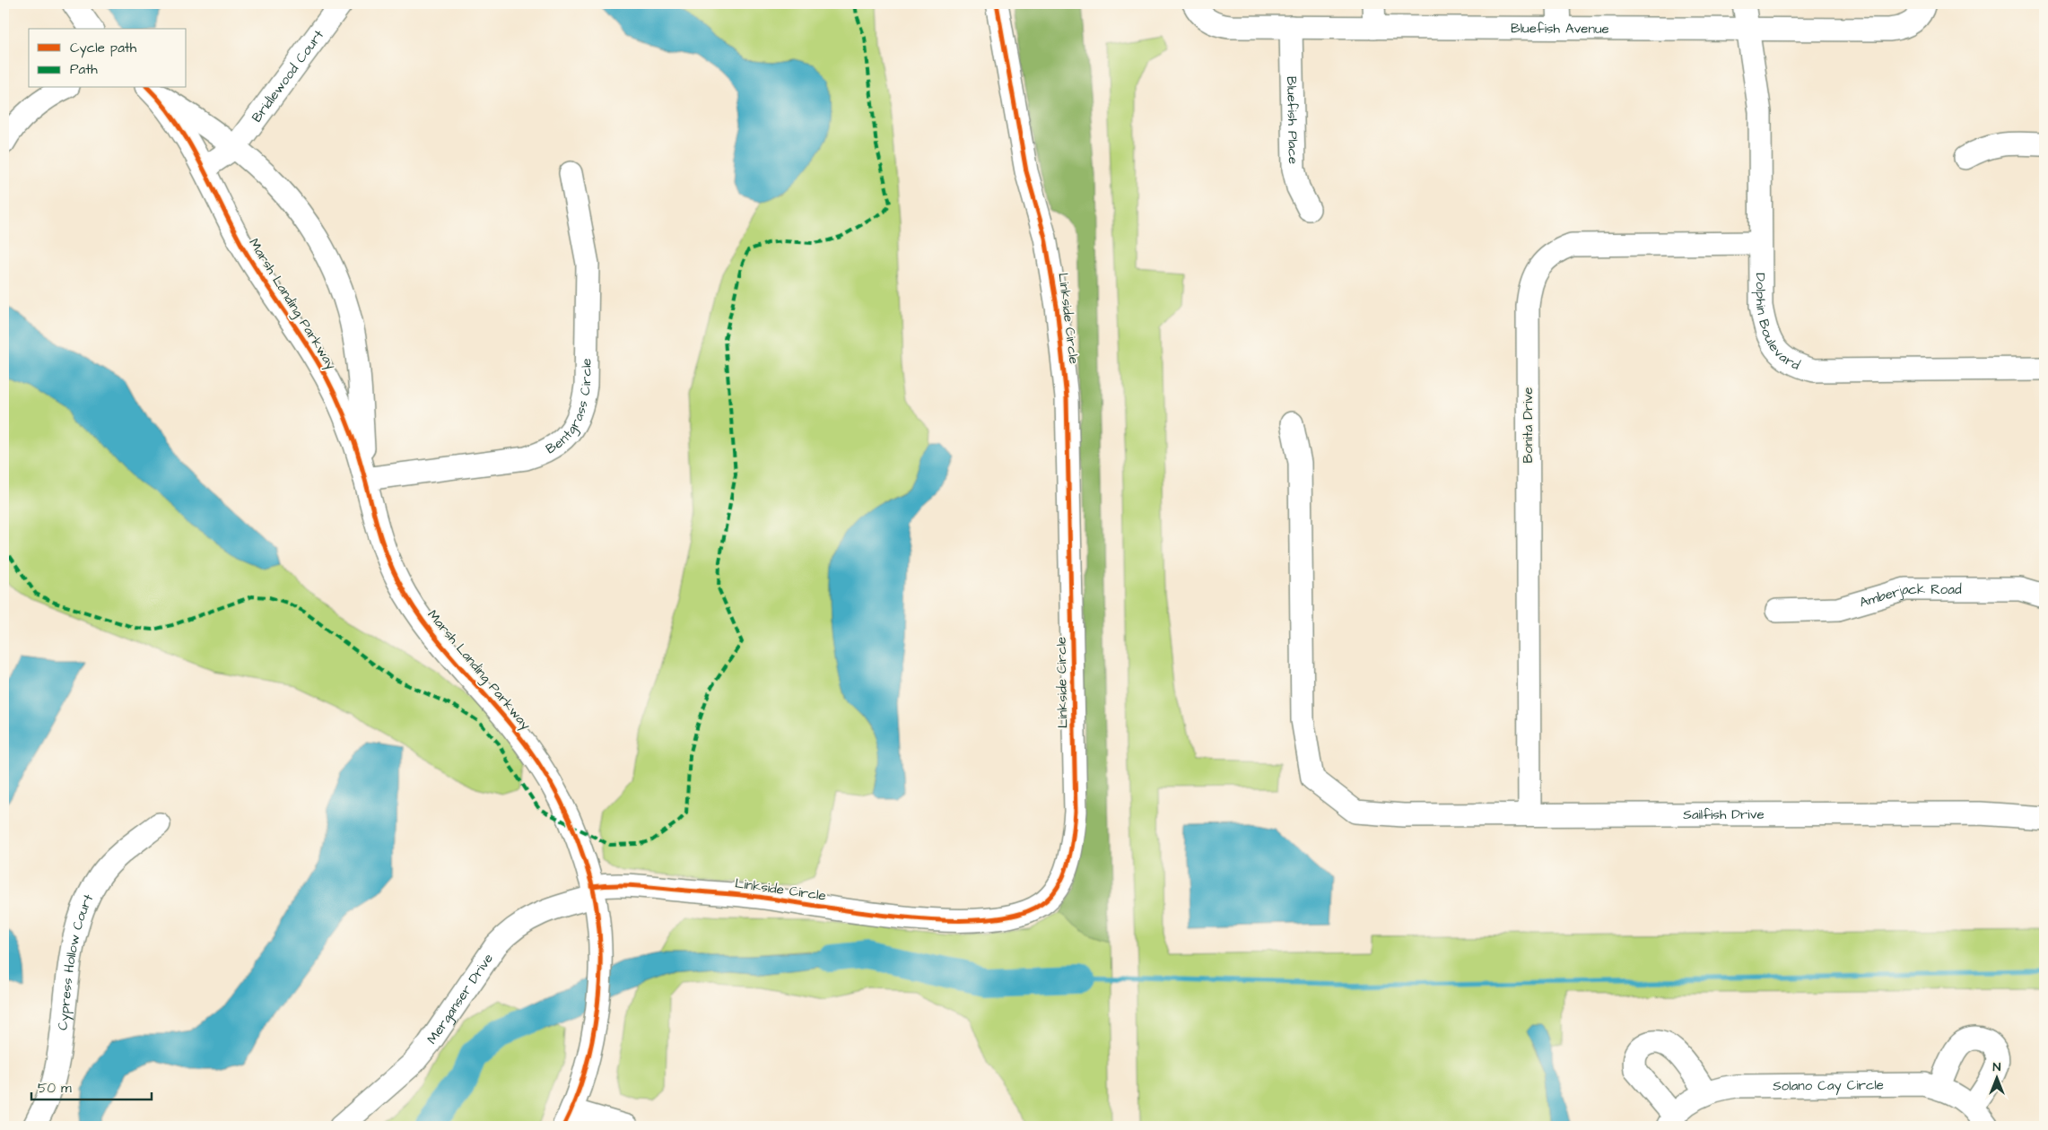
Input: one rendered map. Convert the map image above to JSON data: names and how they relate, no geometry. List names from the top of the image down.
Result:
{
  "streets": {
    "street": [
      "Bluefish Avenue",
      "Bridlewood Court",
      "Bluefish Place",
      "Marsh Landing Parkway",
      "Dolphin Boulevard",
      "Linkside Circle",
      "Bentgrass Circle",
      "Bonita Drive",
      "Amberjack Road",
      "Sailfish Drive",
      "Cypress Hollow Court",
      "Merganser Drive",
      "Solano Cay Circle"
    ]
  },
  "crossings": [
    ["Bluefish Avenue", "Bluefish Place"],
    ["Bluefish Avenue", "Dolphin Boulevard"],
    ["Bridlewood Court", "Marsh Landing Parkway"],
    ["Marsh Landing Parkway", "Linkside Circle"],
    ["Marsh Landing Parkway", "Bentgrass Circle"],
    ["Marsh Landing Parkway", "Merganser Drive"],
    ["Dolphin Boulevard", "Bonita Drive"],
    ["Linkside Circle", "Merganser Drive"],
    ["Bonita Drive", "Sailfish Drive"]
  ],
  "legend": ["Cycle path", "Path"],
  "scale_bar": "50 m",
  "north": "top"
}
